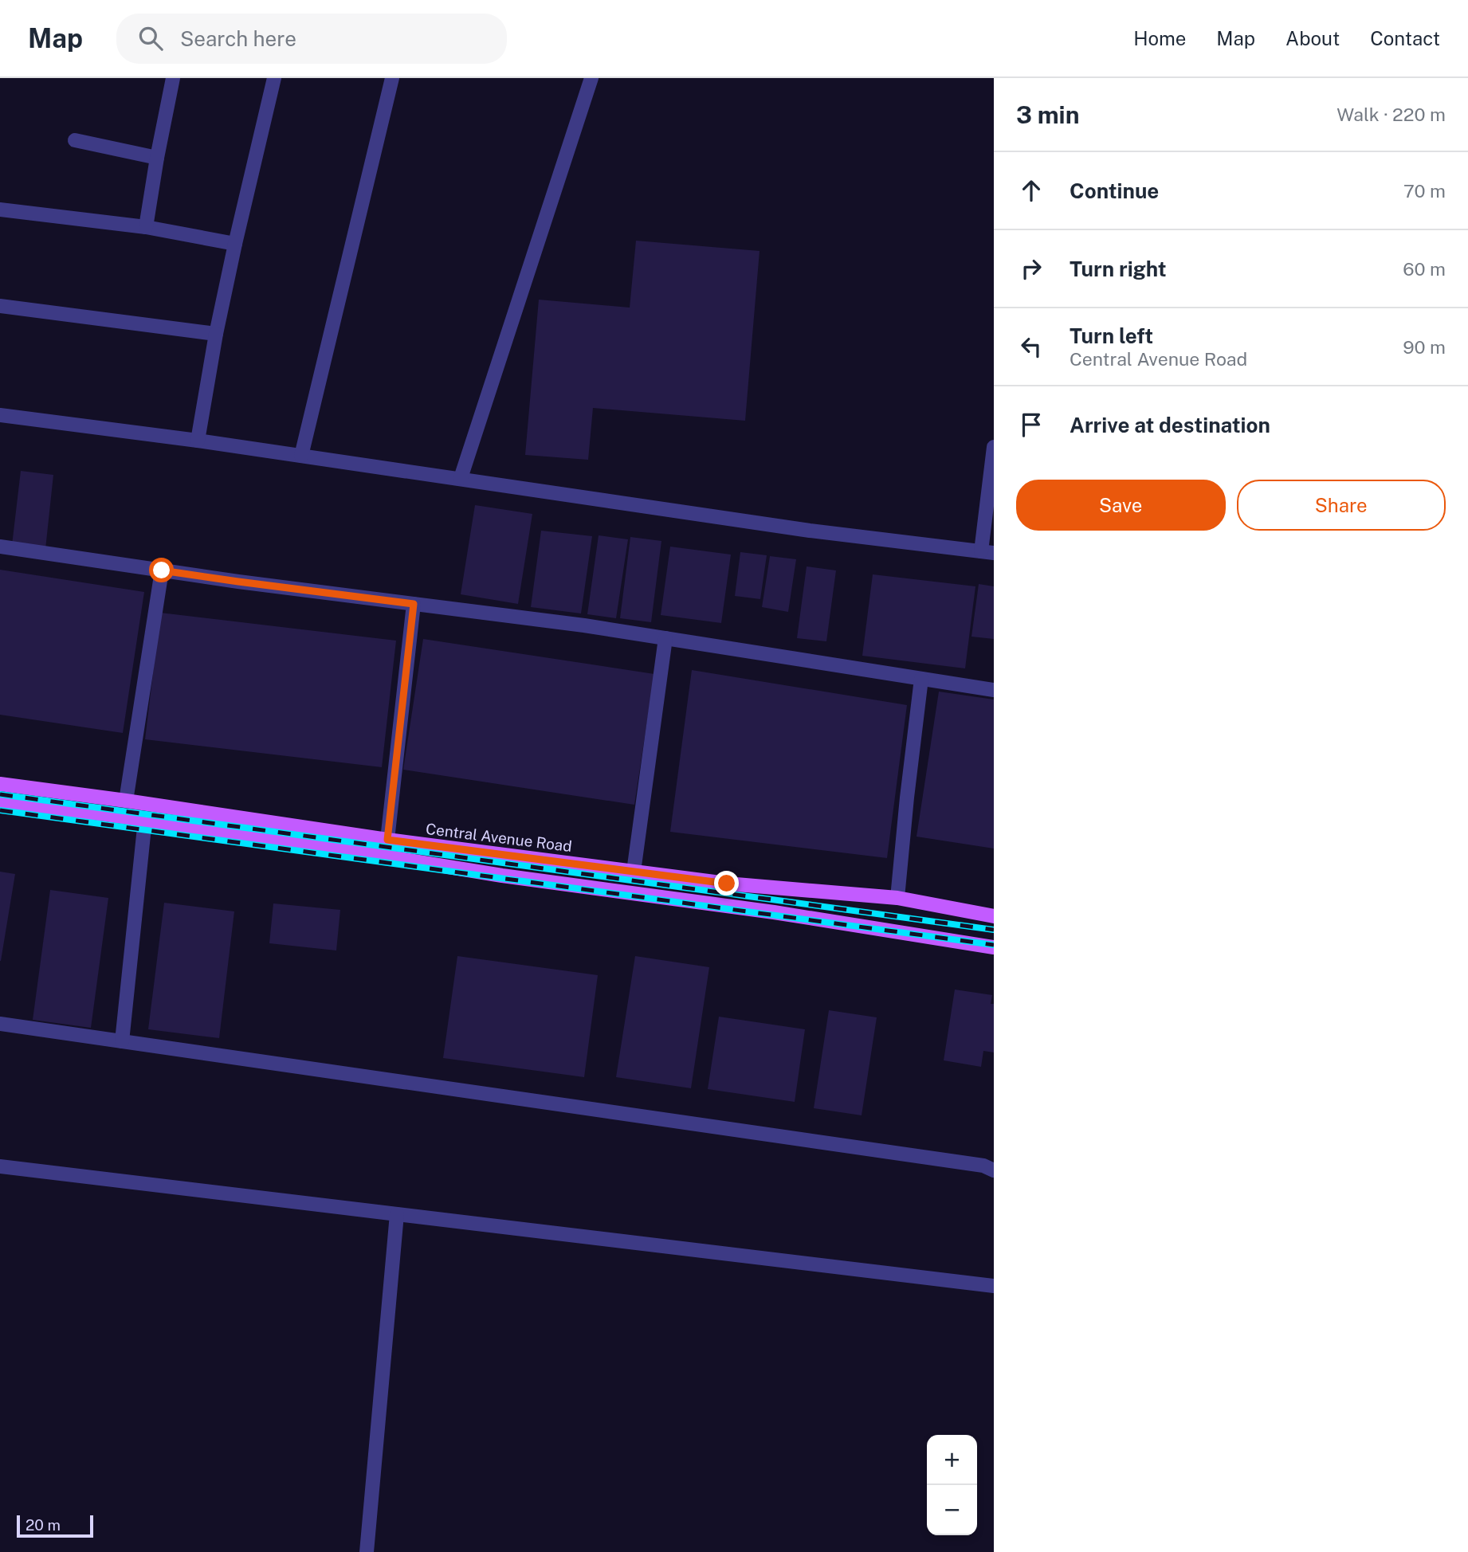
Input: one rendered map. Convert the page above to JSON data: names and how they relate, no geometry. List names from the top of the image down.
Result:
{
  "streets": {
    "main road": ["Central Avenue Road"]
  },
  "scale_bar": "20 m",
  "page": {
    "header": "Map",
    "search": "Search here",
    "nav": [
      "Home",
      "Map",
      "About",
      "Contact"
    ],
    "heading": ["3 min", "Walk · 220 m"],
    "list": [
      ["Continue", "70 m"],
      ["Turn right", "60 m"],
      ["Turn left", "Central Avenue Road", "90 m"],
      "Arrive at destination"
    ],
    "buttons": ["Save", "Share"],
    "map_buttons": ["+", "−"],
    "scale": "20 m"
  }
}
